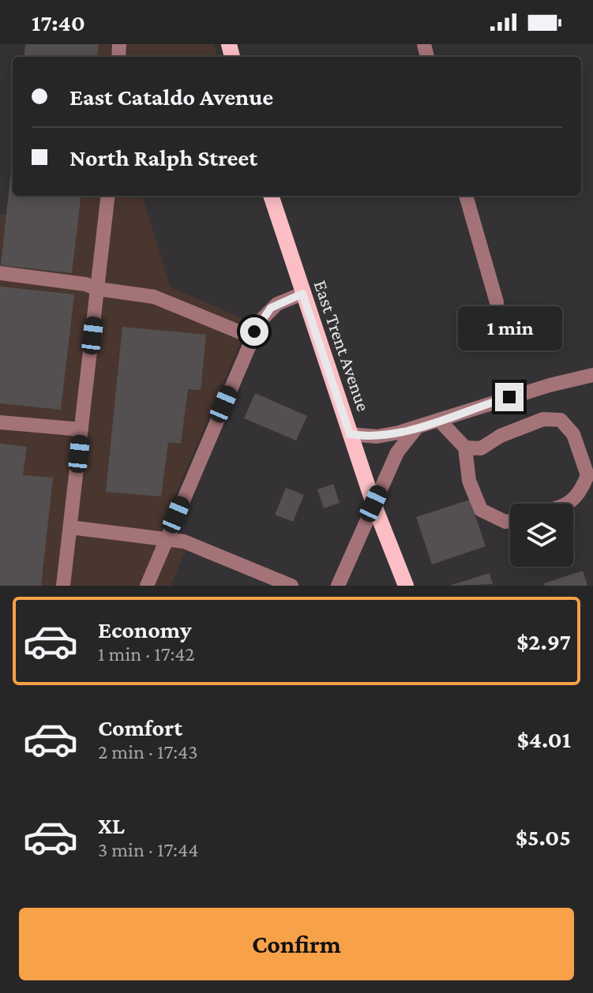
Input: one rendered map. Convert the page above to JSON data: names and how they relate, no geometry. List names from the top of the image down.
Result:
{
  "streets": {
    "main road": ["East Trent Avenue"]
  },
  "page": {
    "status": "17:40",
    "banner": ["East Cataldo Avenue", "North Ralph Street"],
    "bubble": "1 min",
    "list": [
      {
        "name": "Economy",
        "note": "1 min · 17:42",
        "value": "$2.97"
      },
      {
        "name": "Comfort",
        "note": "2 min · 17:43",
        "value": "$4.01"
      },
      {
        "name": "XL",
        "note": "3 min · 17:44",
        "value": "$5.05"
      }
    ],
    "buttons": "Confirm"
  }
}
